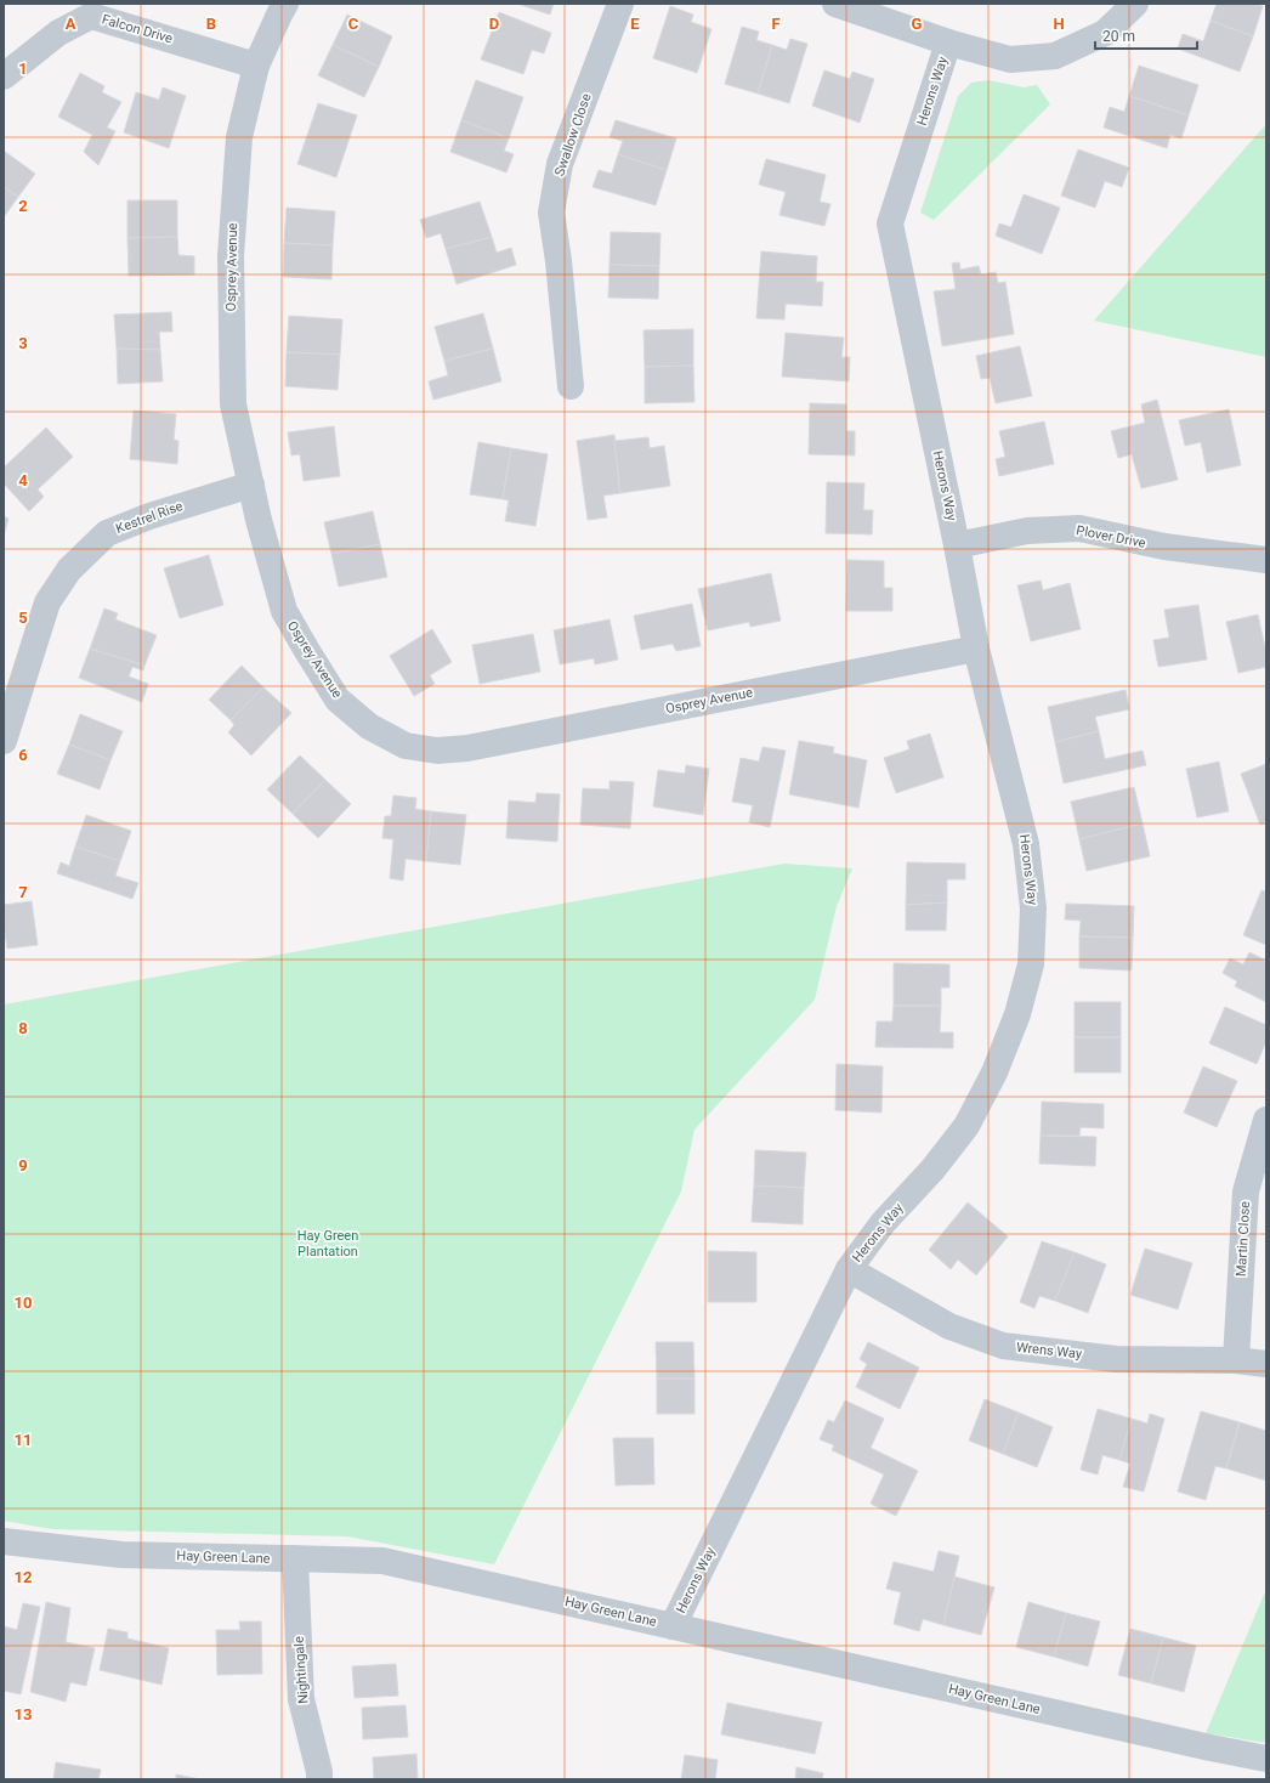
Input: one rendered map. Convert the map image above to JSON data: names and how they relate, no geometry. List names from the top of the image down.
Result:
{
  "streets": {
    "street": [
      "Falcon Drive",
      "Herons Way",
      "Swallow Close",
      "Osprey Avenue",
      "Kestrel Rise",
      "Plover Drive",
      "Martin Close",
      "Wrens Way",
      "Hay Green Lane",
      "Nightingale"
    ]
  },
  "crossings": [
    ["Falcon Drive", "Osprey Avenue"],
    ["Herons Way", "Osprey Avenue"],
    ["Herons Way", "Plover Drive"],
    ["Herons Way", "Wrens Way"],
    ["Herons Way", "Hay Green Lane"],
    ["Osprey Avenue", "Kestrel Rise"],
    ["Martin Close", "Wrens Way"],
    ["Hay Green Lane", "Nightingale"]
  ],
  "parks": ["Hay Green Plantation"],
  "scale_bar": "20 m",
  "grid": {
    "columns": [
      "A",
      "B",
      "C",
      "D",
      "E",
      "F",
      "G",
      "H"
    ],
    "rows": [
      "1",
      "2",
      "3",
      "4",
      "5",
      "6",
      "7",
      "8",
      "9",
      "10",
      "11",
      "12",
      "13"
    ]
  }
}
